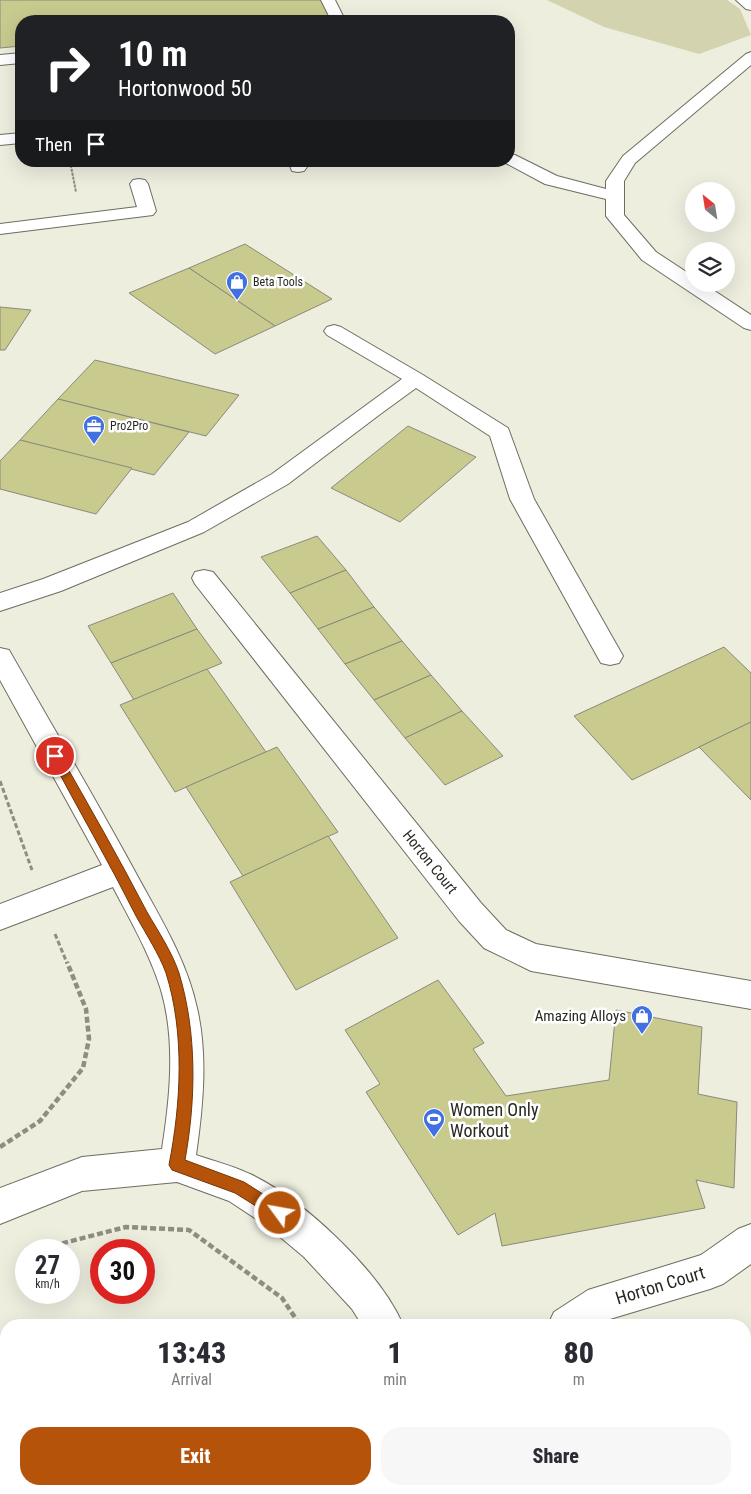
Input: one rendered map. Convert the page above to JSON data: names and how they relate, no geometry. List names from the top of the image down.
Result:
{
  "streets": {
    "street": ["Horton Court"]
  },
  "places": {
    "shop": ["Beta Tools", "Amazing Alloys"],
    "office": ["Pro2Pro"],
    "sports": ["Women Only Workout"]
  },
  "north": "top left",
  "page": {
    "turn": ["10 m", "Hortonwood 50"],
    "then": "Then",
    "speed": "27 km/h",
    "limit": "30",
    "eta": [
      "13:43",
      "Arrival",
      "1",
      "min",
      "80",
      "m"
    ],
    "buttons": ["Exit", "Share"]
  }
}
